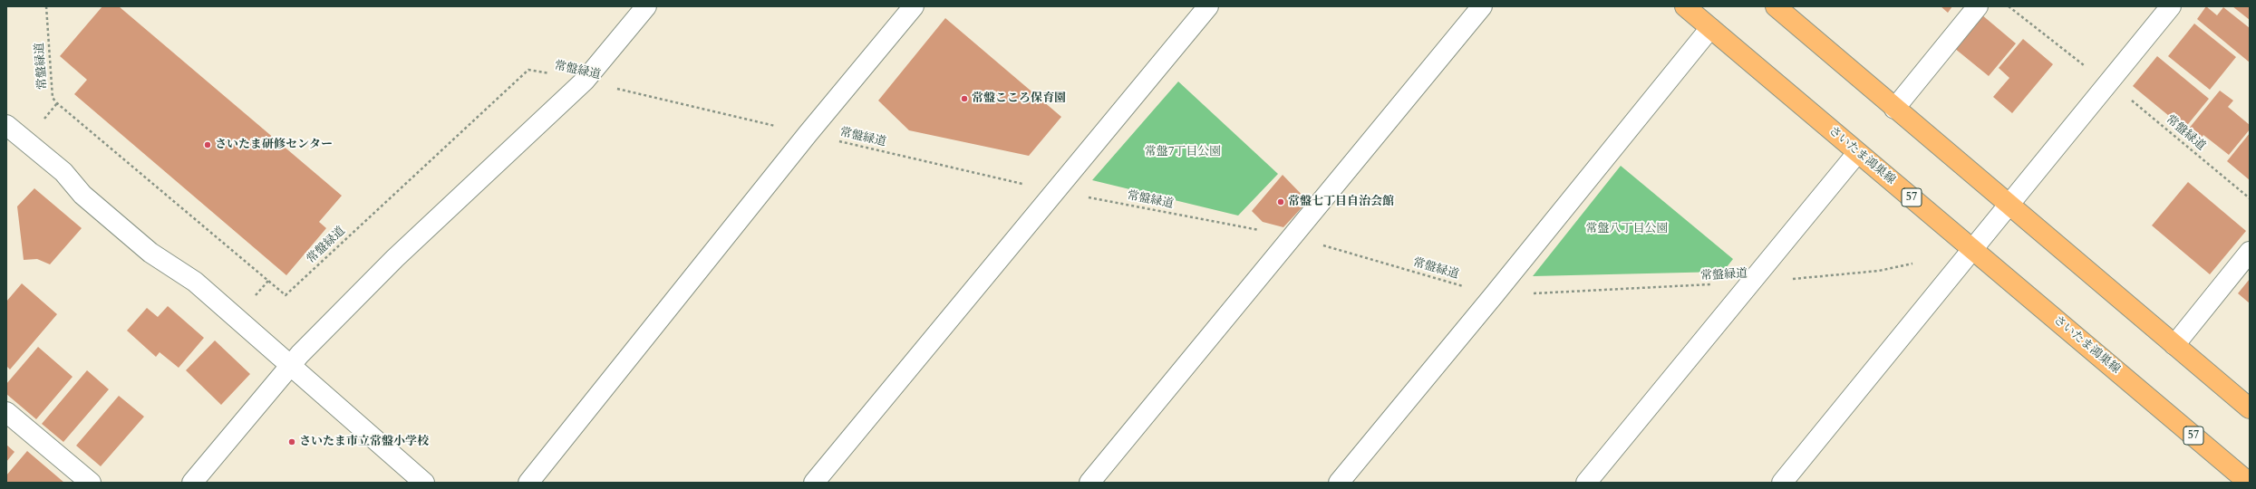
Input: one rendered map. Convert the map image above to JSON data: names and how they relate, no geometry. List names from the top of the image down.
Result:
{
  "streets": {
    "main road": ["さいたま鴻巣線", "57"],
    "path": ["常盤緑道"]
  },
  "parks": ["常盤7丁目公園", "常盤八丁目公園"],
  "places": [
    "常盤こころ保育園",
    "さいたま研修センター",
    "常盤七丁目自治会館",
    "さいたま市立常盤小学校"
  ]
}
